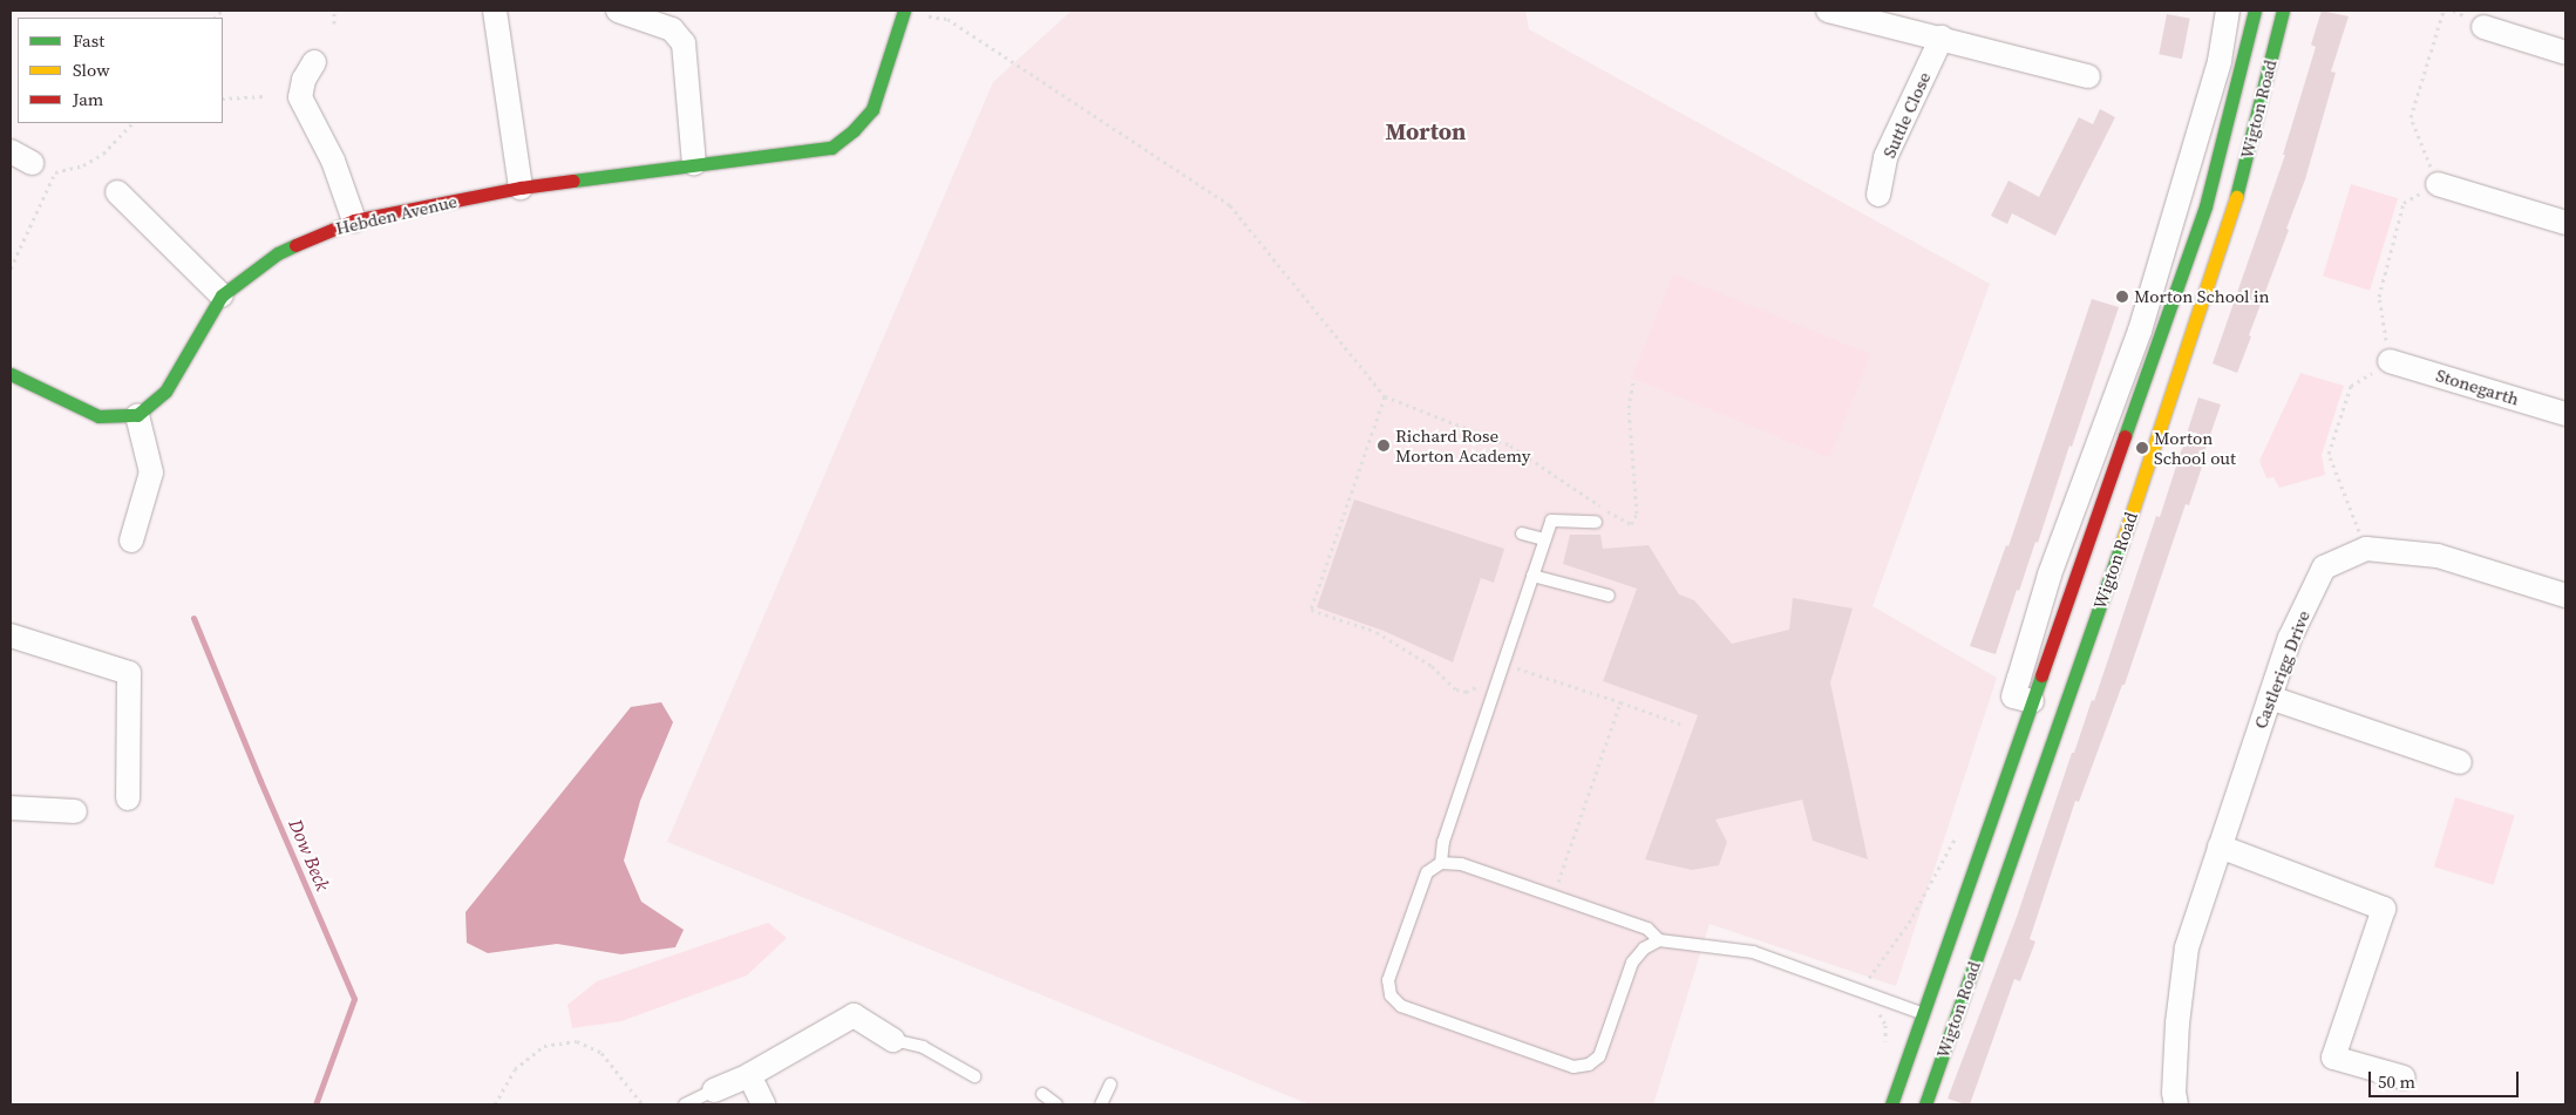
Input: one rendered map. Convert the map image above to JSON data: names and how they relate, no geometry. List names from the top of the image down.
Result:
{
  "streets": {
    "street": [
      "Wigton Road",
      "Suttle Close",
      "Hebden Avenue",
      "Stonegarth",
      "Castlerigg Drive"
    ]
  },
  "districts": ["Morton"],
  "water": ["Dow Beck"],
  "places": ["Morton School in", "Richard Rose Morton Academy", "Morton School out"],
  "legend": ["Fast", "Slow", "Jam"],
  "scale_bar": "50 m"
}
